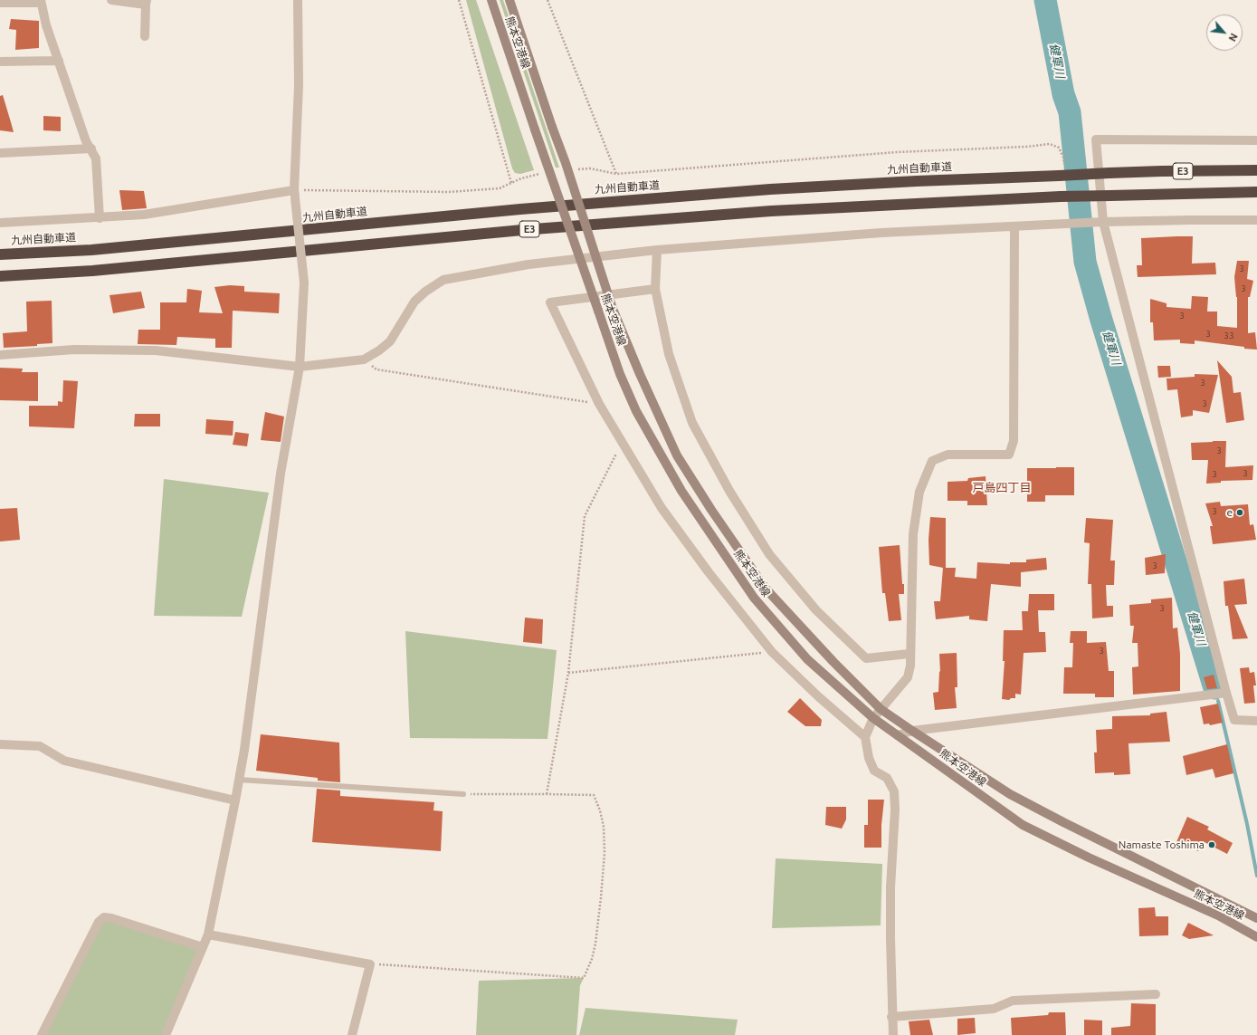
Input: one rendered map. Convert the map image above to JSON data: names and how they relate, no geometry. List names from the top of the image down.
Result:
{
  "streets": {
    "highway": ["九州自動車道", "E3"],
    "main road": ["熊本空港線"]
  },
  "districts": ["戸島四丁目"],
  "water": ["健軍川"],
  "places": ["e", "Namaste Toshima"],
  "house_numbers": [
    "3",
    "3",
    "3",
    "3",
    "33",
    "3",
    "3",
    "3",
    "3",
    "3",
    "3",
    "3",
    "3",
    "3"
  ],
  "north": "bottom right"
}
